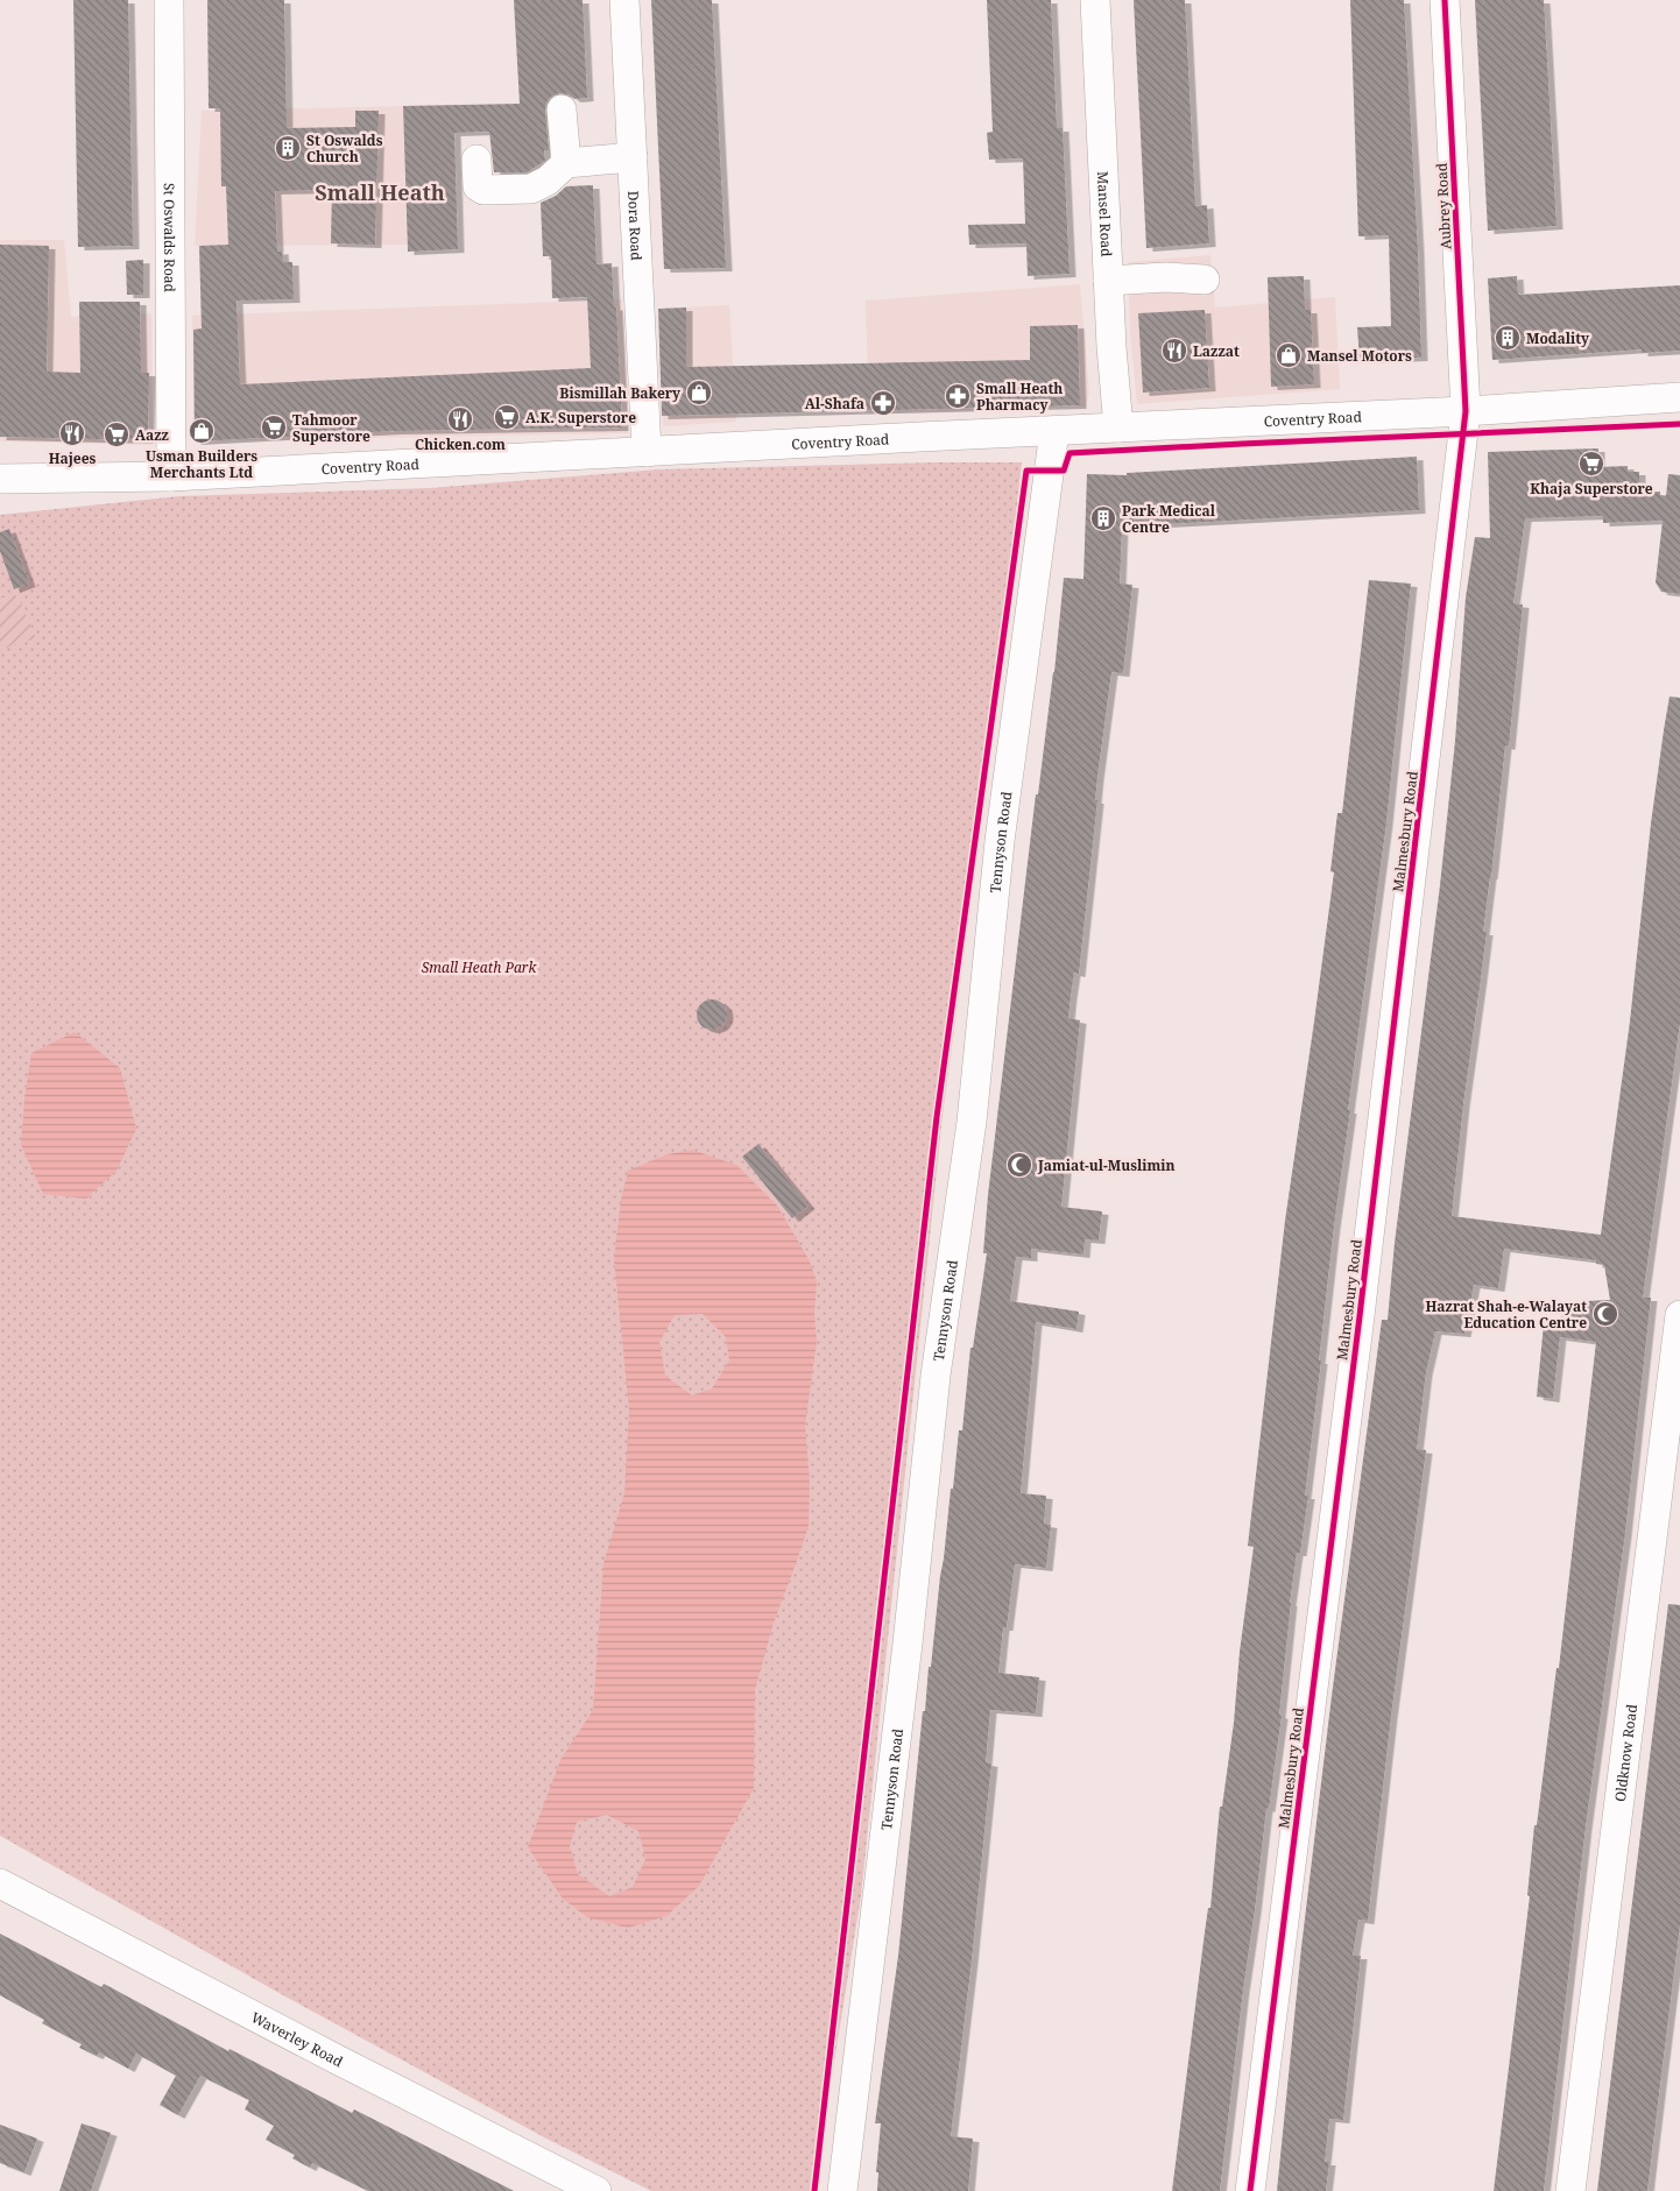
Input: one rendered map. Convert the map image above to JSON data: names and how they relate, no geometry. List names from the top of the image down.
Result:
{
  "streets": {
    "street": [
      "Aubrey Road",
      "Mansel Road",
      "Dora Road",
      "St Oswalds Road",
      "Coventry Road",
      "Malmesbury Road",
      "Tennyson Road",
      "Oldknow Road",
      "Waverley Road"
    ]
  },
  "crossings": [
    ["Aubrey Road", "Coventry Road"],
    ["Aubrey Road", "Malmesbury Road"],
    ["Mansel Road", "Coventry Road"],
    ["Dora Road", "Coventry Road"],
    ["St Oswalds Road", "Coventry Road"],
    ["Coventry Road", "Malmesbury Road"],
    ["Coventry Road", "Tennyson Road"]
  ],
  "districts": ["Small Heath"],
  "parks": ["Small Heath Park"],
  "places": {
    "building": ["St Oswalds Church", "Modality", "Park Medical Centre"],
    "restaurant": ["Lazzat", "Chicken.com", "Hajees"],
    "shop": ["Mansel Motors", "Bismillah Bakery", "Usman Builders Merchants Ltd"],
    "pharmacy": ["Small Heath Pharmacy", "Al-Shafa"],
    "supermarket": [
      "A.K. Superstore",
      "Tahmoor Superstore",
      "Aazz",
      "Khaja Superstore"
    ],
    "mosque": ["Jamiat-ul-Muslimin", "Hazrat Shah-e-Walayat Education Centre"]
  }
}
